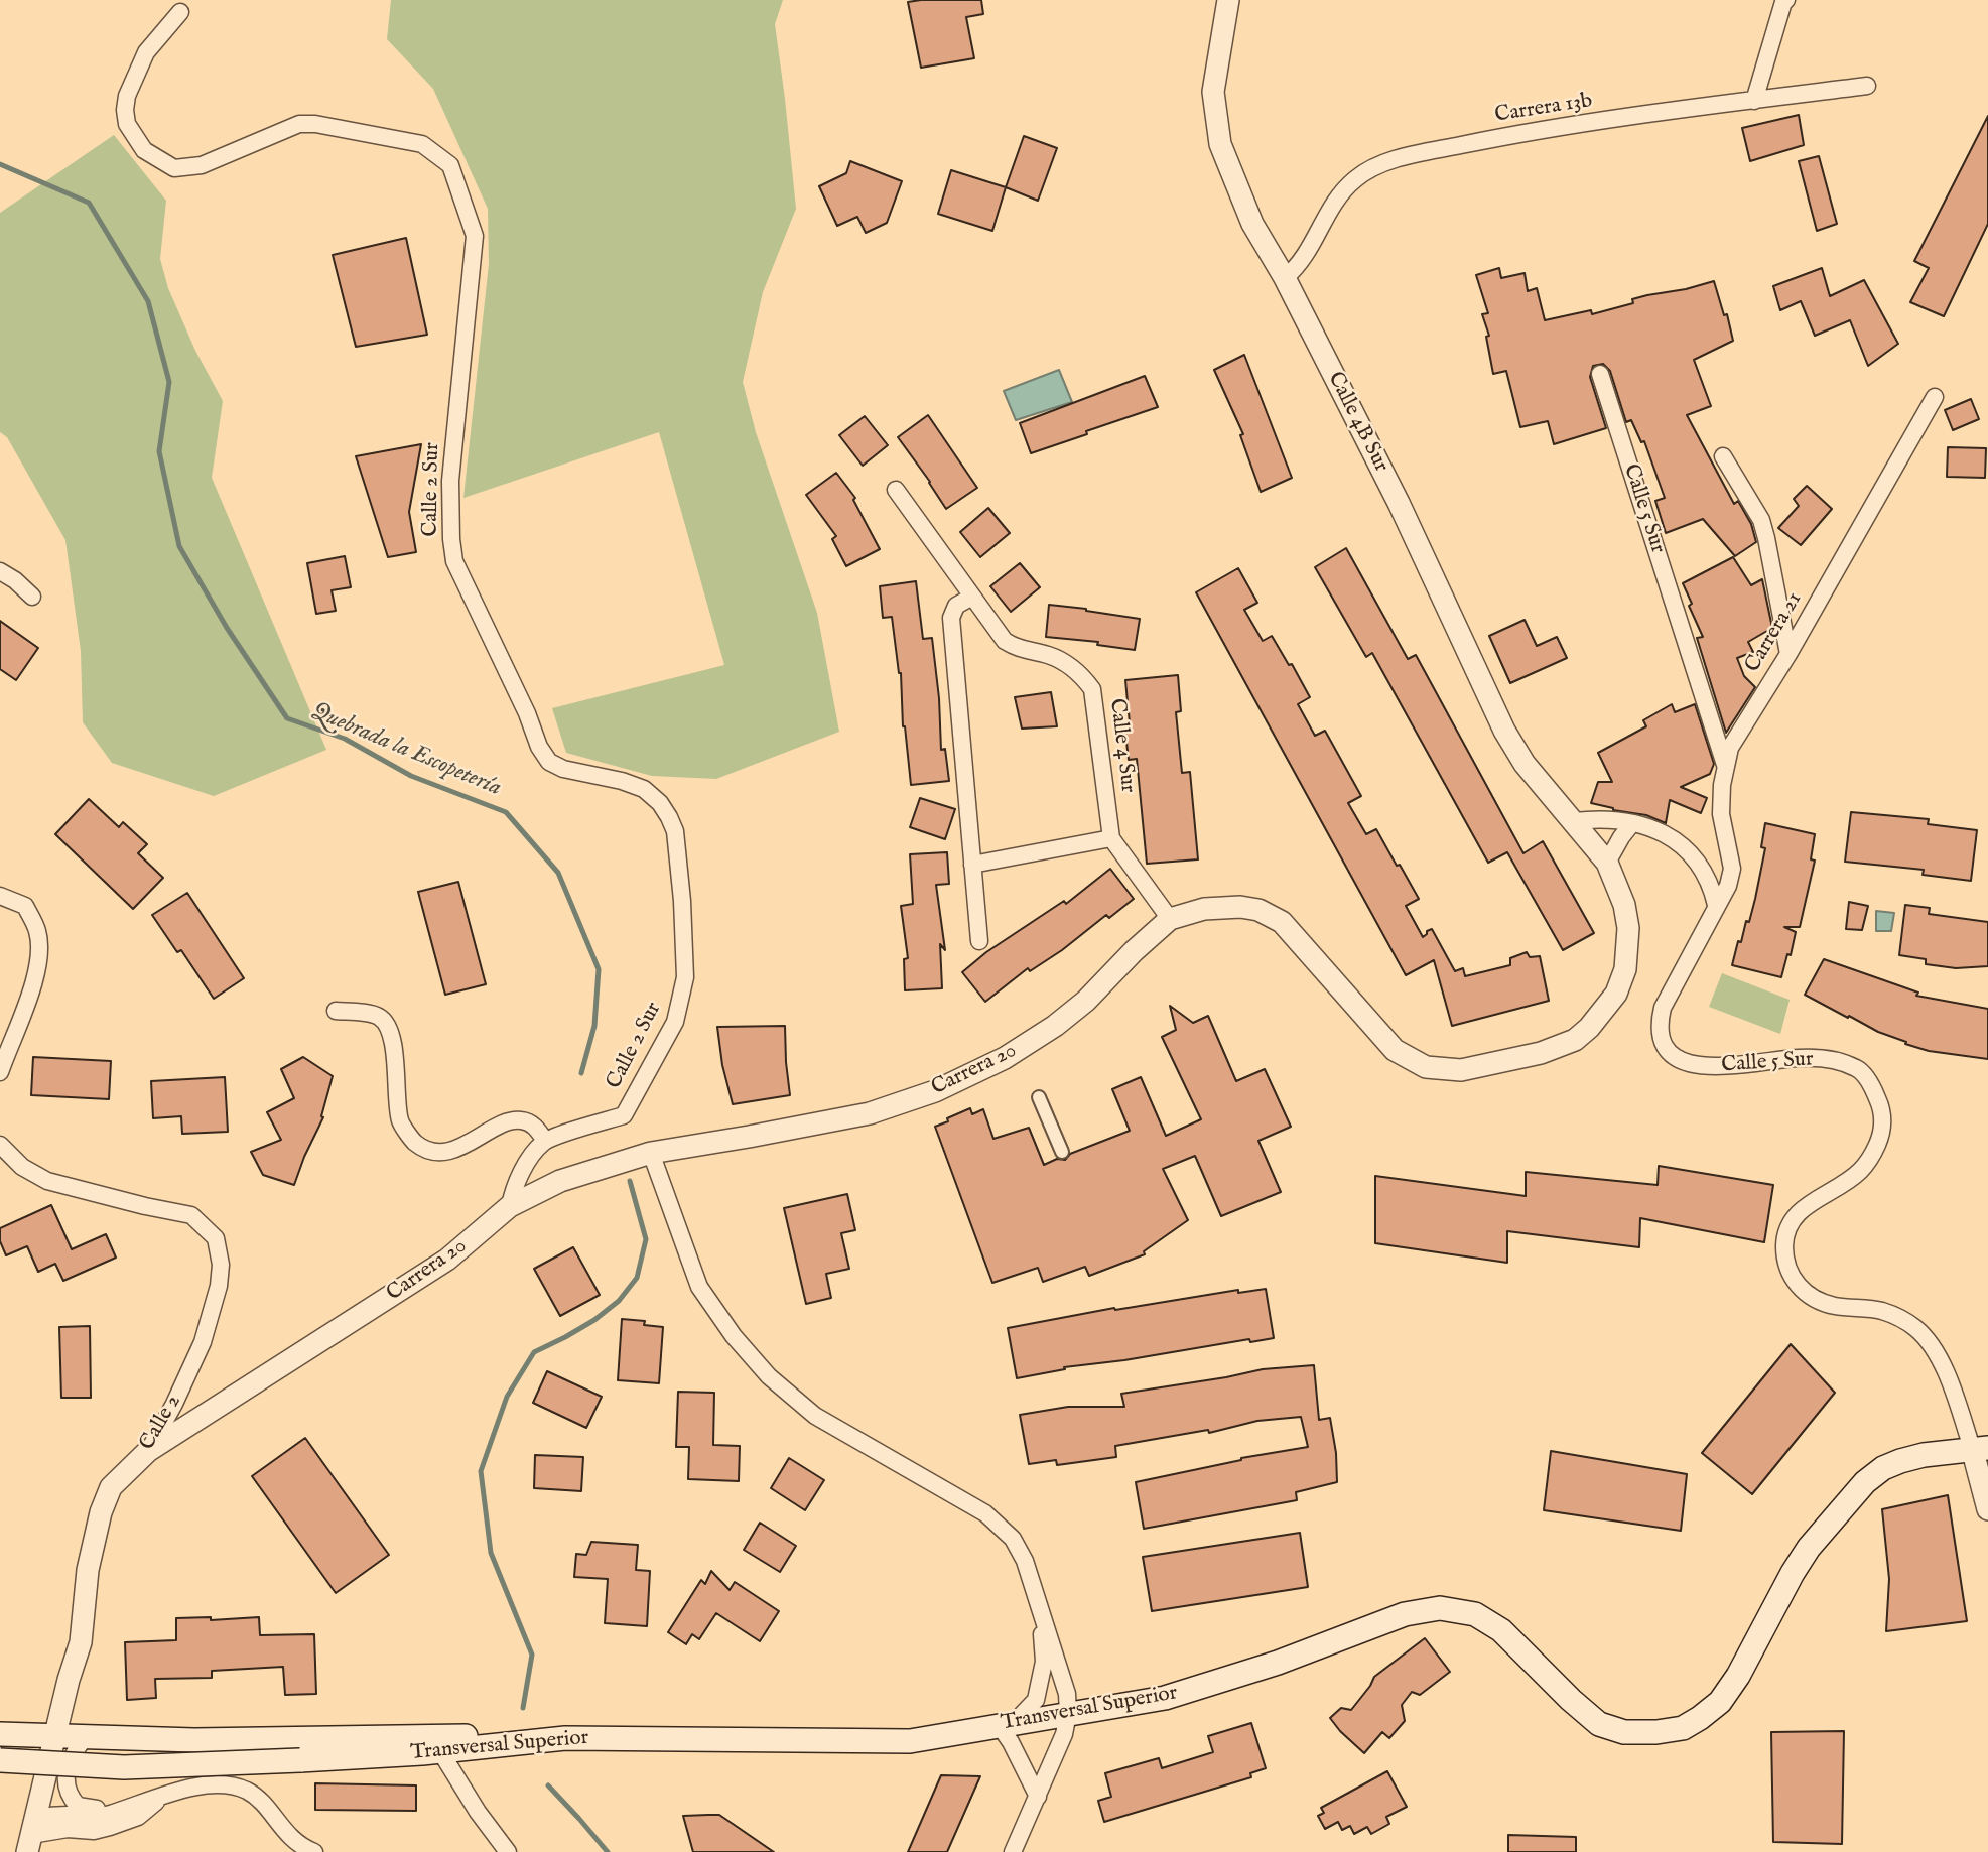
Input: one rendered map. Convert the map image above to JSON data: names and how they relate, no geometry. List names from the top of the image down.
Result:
{
  "streets": {
    "main road": ["Transversal Superior"],
    "street": [
      "Carrera 13b",
      "Calle 4B Sur",
      "Calle 2 Sur",
      "Calle 5 Sur",
      "Carrera 21",
      "Calle 4 Sur",
      "Carrera 20",
      "Calle 2"
    ]
  },
  "crossings": [
    ["Carrera 13b", "Calle 4B Sur"],
    ["Calle 4B Sur", "Carrera 20"],
    ["Calle 5 Sur", "Carrera 21"],
    ["Calle 5 Sur", "Transversal Superior"],
    ["Calle 4 Sur", "Carrera 20"],
    ["Carrera 20", "Calle 2"]
  ],
  "water": ["Quebrada la Escopetería"]
}
